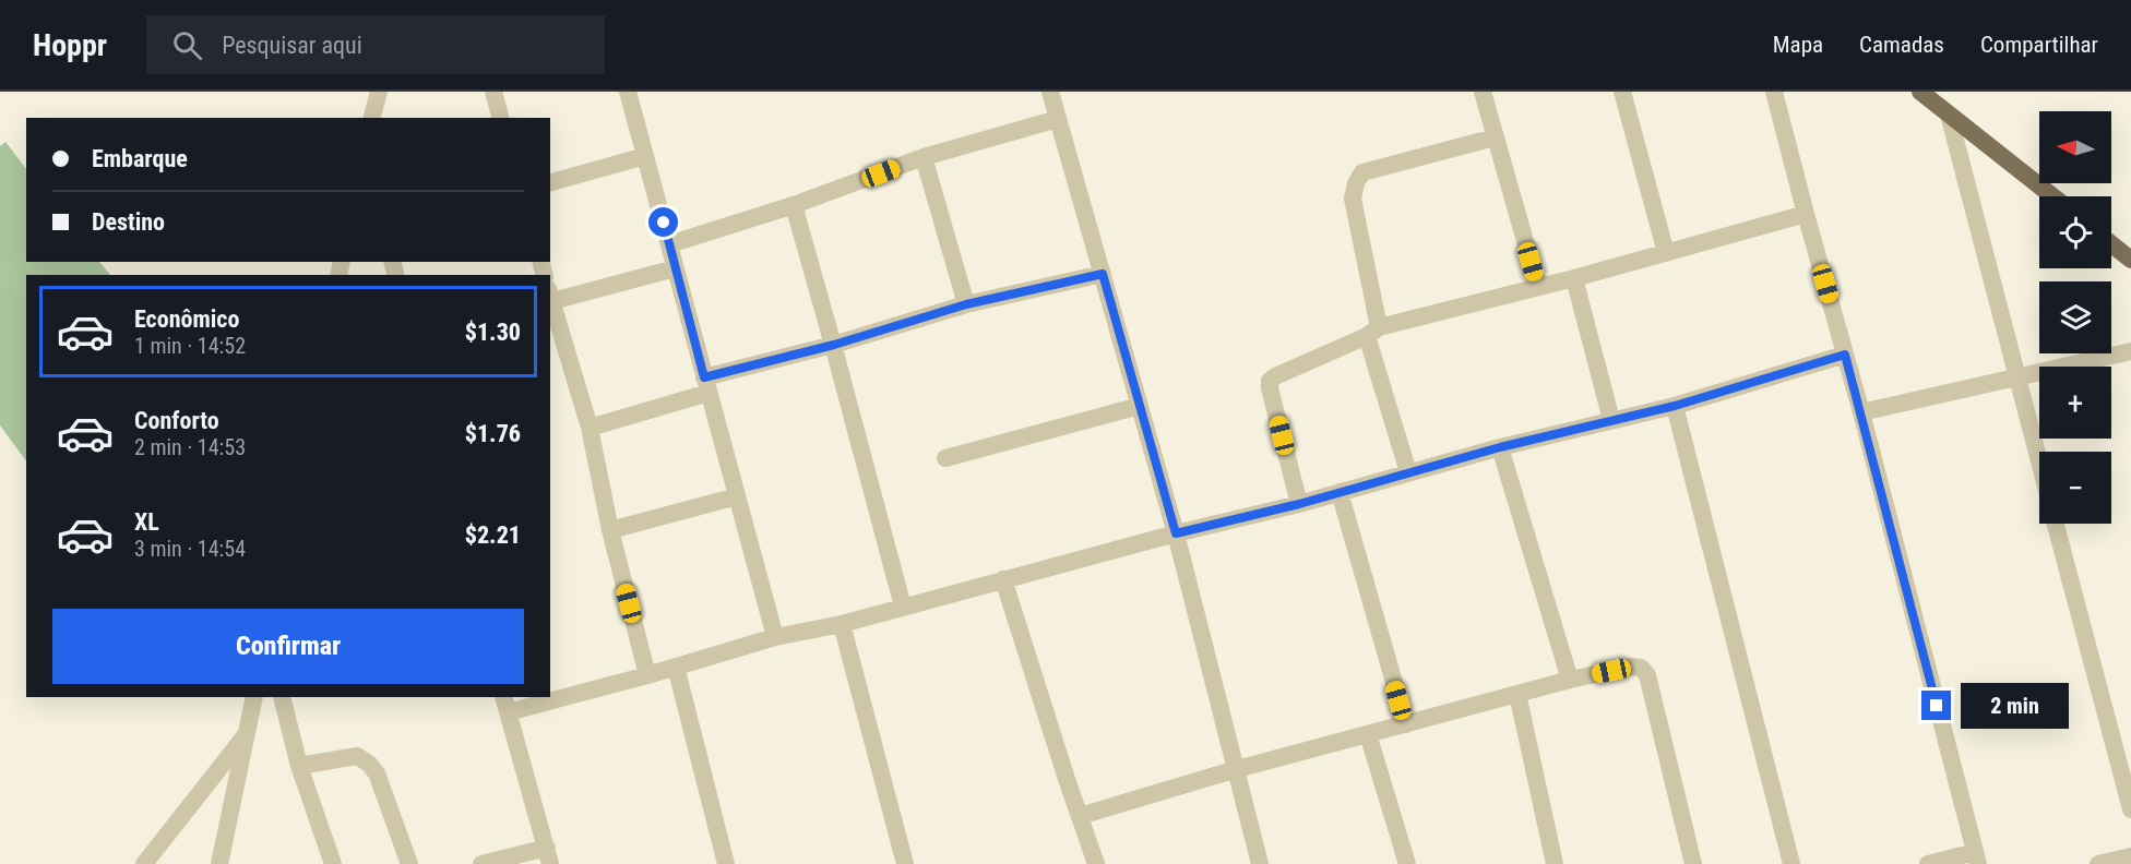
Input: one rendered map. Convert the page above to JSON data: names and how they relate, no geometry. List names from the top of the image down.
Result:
{
  "north": "left",
  "page": {
    "header": "Hoppr",
    "search": "Pesquisar aqui",
    "nav": ["Mapa", "Camadas", "Compartilhar"],
    "map_buttons": ["+", "−"],
    "banner": ["Embarque", "Destino"],
    "list": [
      {
        "name": "Econômico",
        "note": "1 min · 14:52",
        "value": "$1.30"
      },
      {
        "name": "Conforto",
        "note": "2 min · 14:53",
        "value": "$1.76"
      },
      {
        "name": "XL",
        "note": "3 min · 14:54",
        "value": "$2.21"
      }
    ],
    "buttons": "Confirmar",
    "bubble": "2 min"
  }
}
